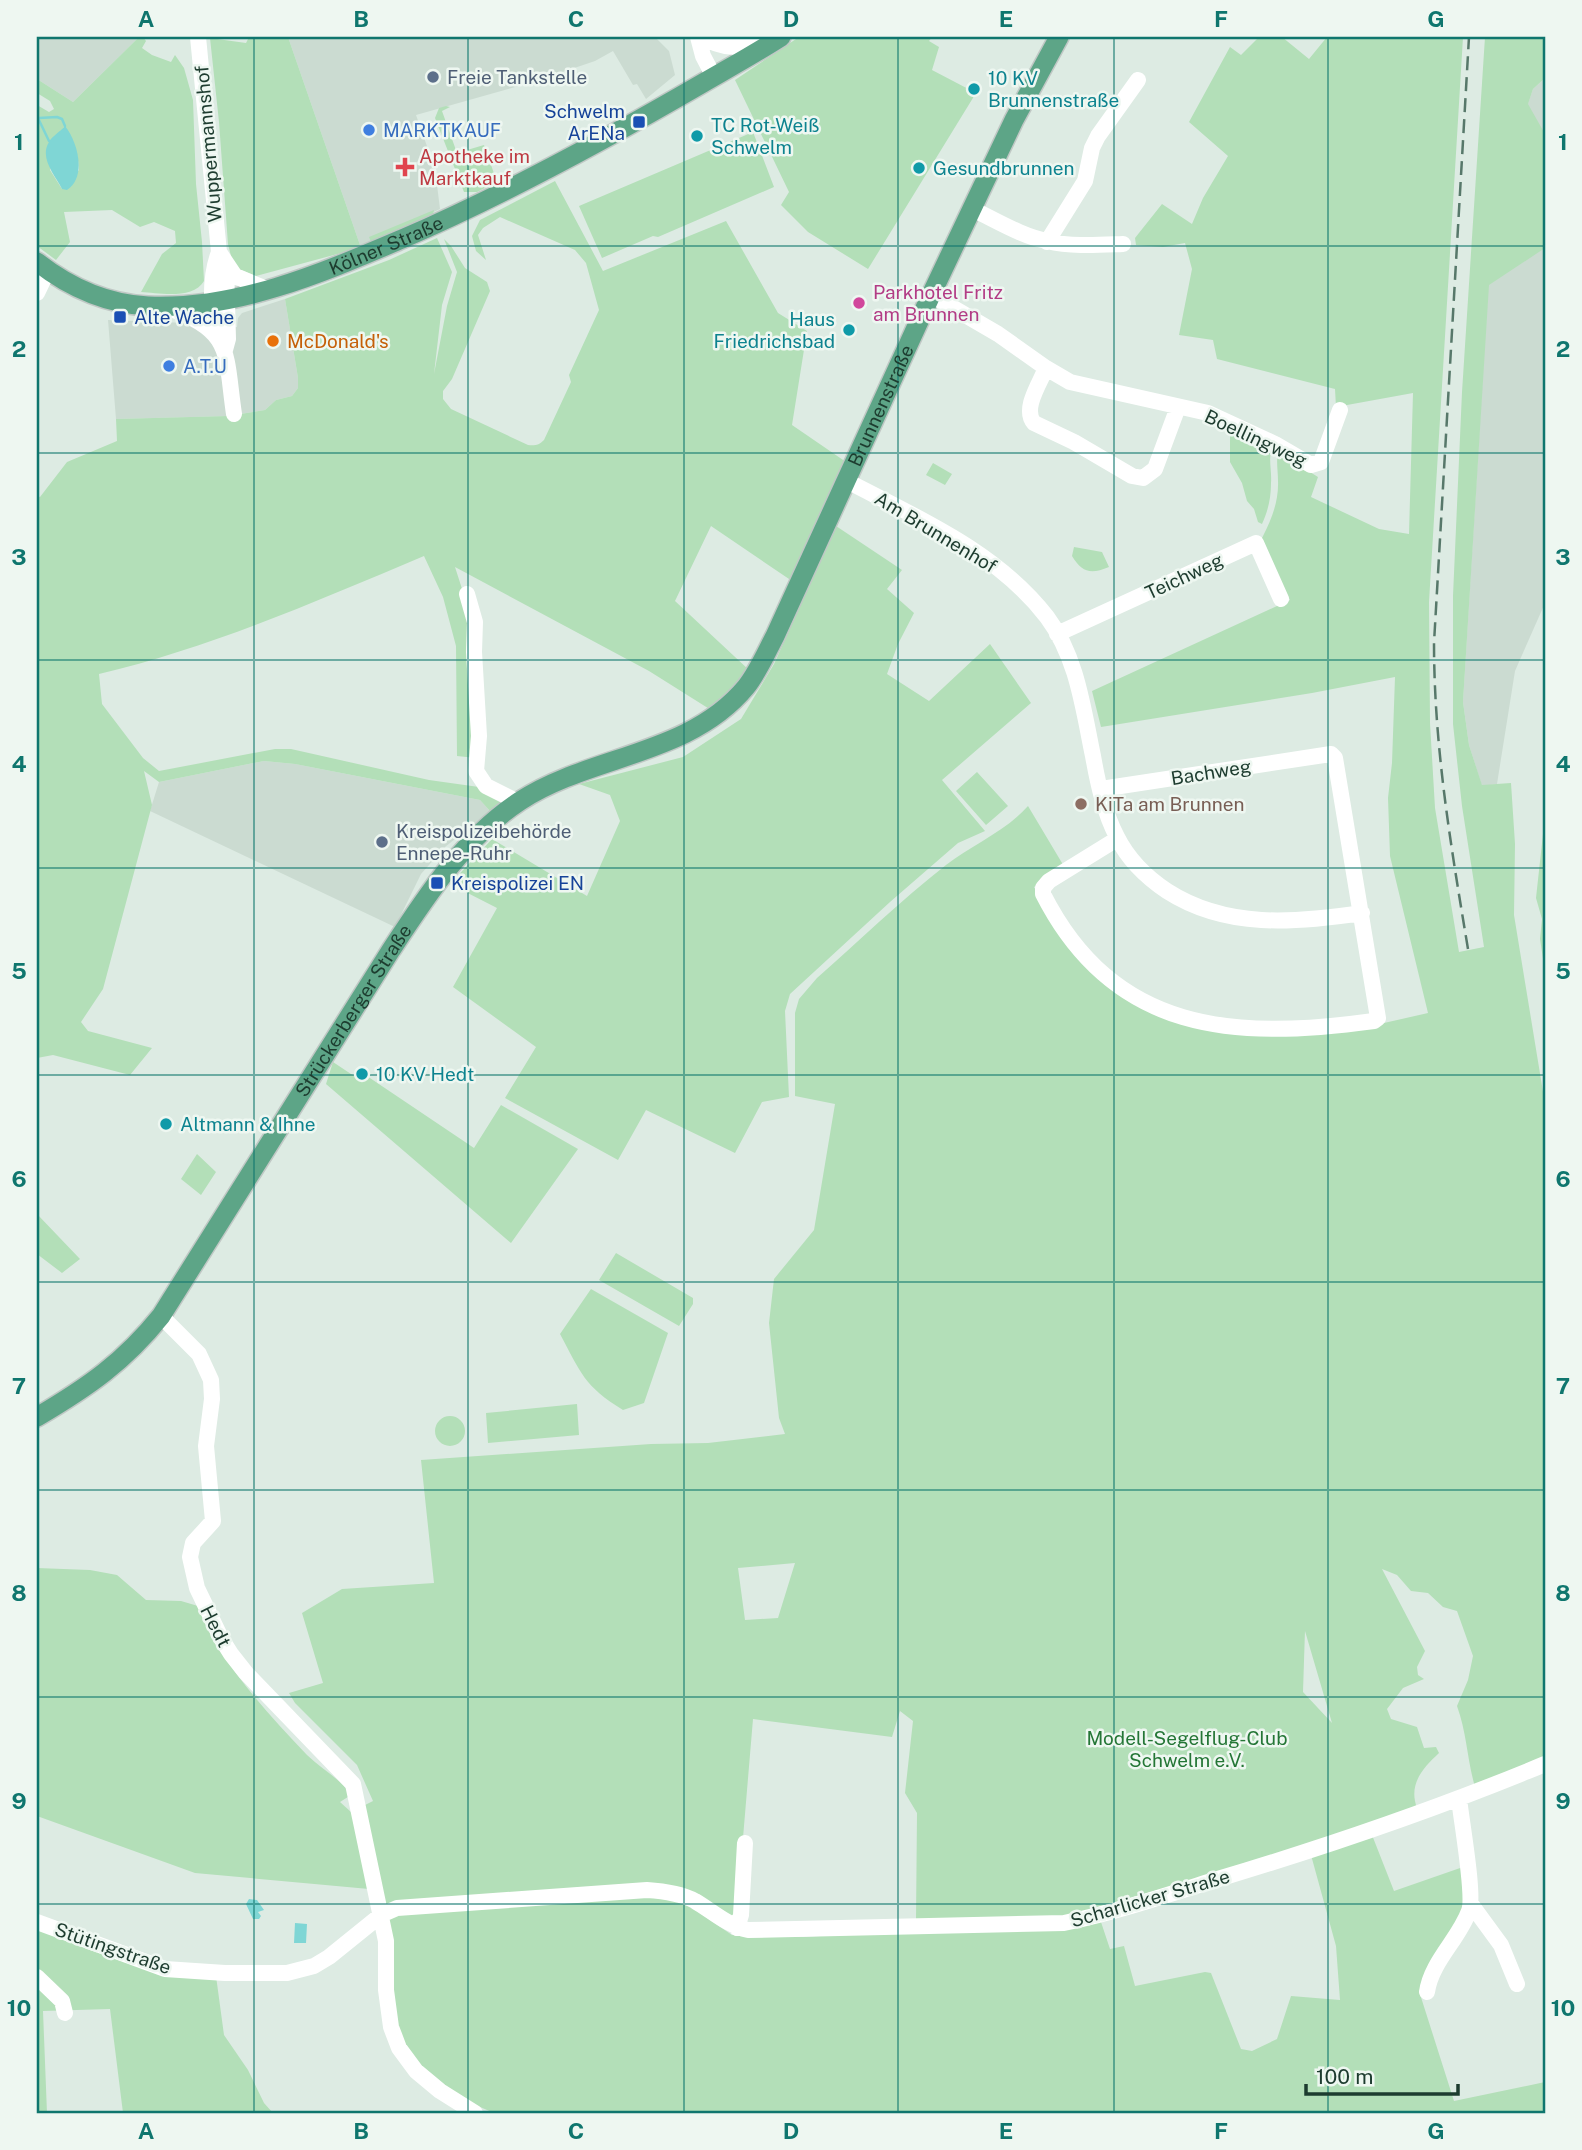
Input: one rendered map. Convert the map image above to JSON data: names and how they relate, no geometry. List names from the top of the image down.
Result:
{
  "streets": {
    "main road": ["Kölner Straße", "Brunnenstraße", "Strückerberger Straße"],
    "street": [
      "Wuppermannshof",
      "Boellingweg",
      "Am Brunnenhof",
      "Teichweg",
      "Bachweg",
      "Hedt",
      "Scharlicker Straße",
      "Stütingstraße"
    ]
  },
  "crossings": [
    ["Wuppermannshof", "Kölner Straße"],
    ["Brunnenstraße", "Boellingweg"],
    ["Brunnenstraße", "Am Brunnenhof"],
    ["Brunnenstraße", "Strückerberger Straße"],
    ["Am Brunnenhof", "Teichweg"],
    ["Am Brunnenhof", "Bachweg"],
    ["Strückerberger Straße", "Hedt"],
    ["Hedt", "Stütingstraße"],
    ["Scharlicker Straße", "Stütingstraße"]
  ],
  "parks": ["Modell-Segelflug-Club Schwelm e.V."],
  "places": {
    "other": [
      "Freie Tankstelle",
      "10 KV Brunnenstraße",
      "MARKTKAUF",
      "TC Rot-Weiß Schwelm",
      "Gesundbrunnen",
      "Parkhotel Fritz am Brunnen",
      "Haus Friedrichsbad",
      "McDonald's",
      "A.T.U",
      "KiTa am Brunnen",
      "Kreispolizeibehörde Ennepe-Ruhr",
      "10 KV Hedt",
      "Altmann & Ihne"
    ],
    "transit": ["Schwelm ArENa", "Alte Wache", "Kreispolizei EN"],
    "health": ["Apotheke im Marktkauf"]
  },
  "scale_bar": "100 m",
  "grid": {
    "columns": [
      "A",
      "B",
      "C",
      "D",
      "E",
      "F",
      "G"
    ],
    "rows": [
      "1",
      "2",
      "3",
      "4",
      "5",
      "6",
      "7",
      "8",
      "9",
      "10"
    ]
  }
}
